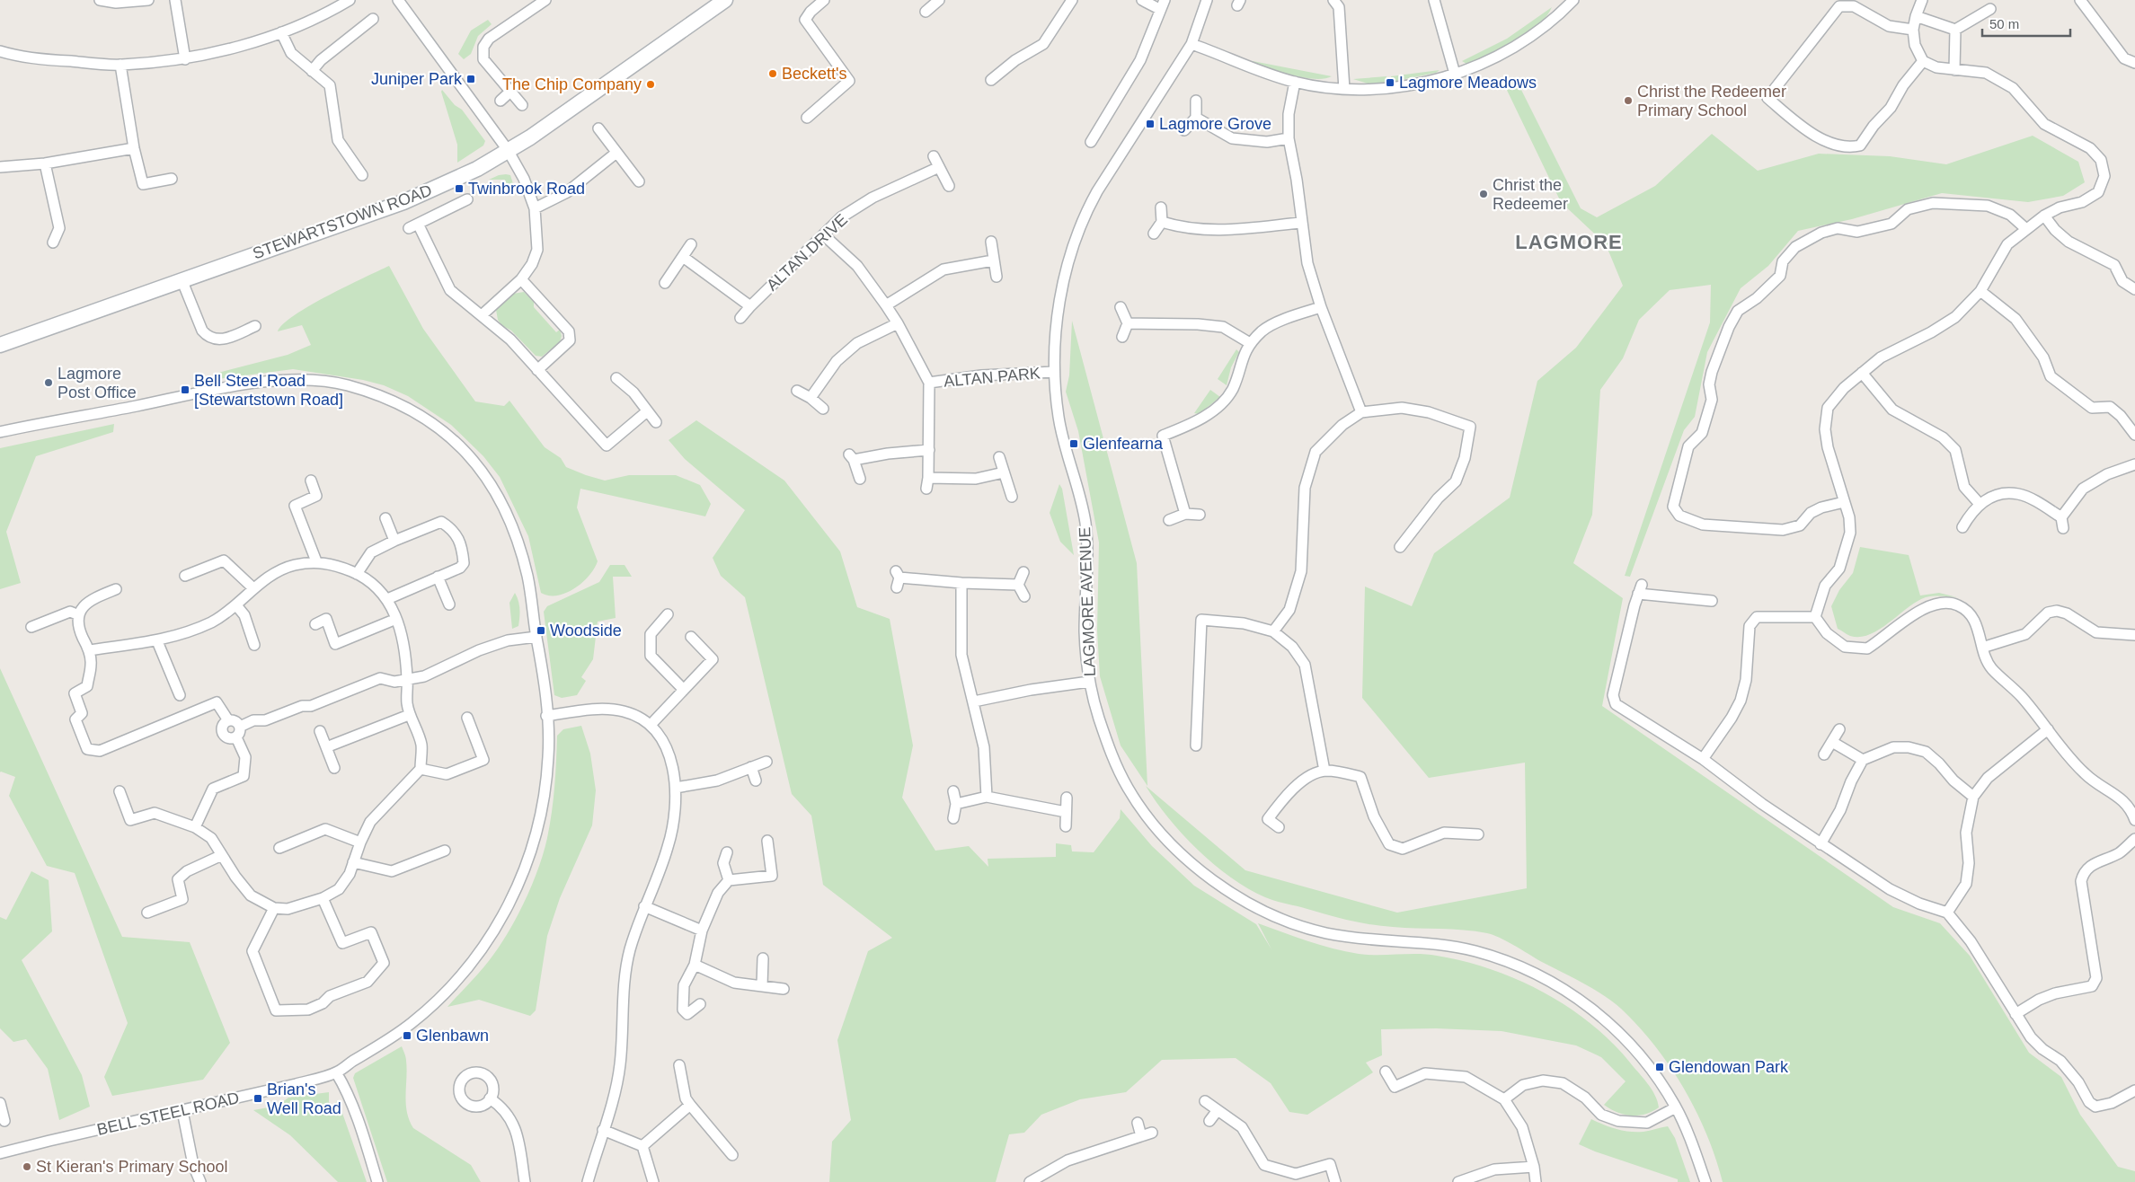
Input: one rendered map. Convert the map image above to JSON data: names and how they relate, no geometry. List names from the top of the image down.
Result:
{
  "streets": {
    "main road": ["STEWARTSTOWN ROAD"],
    "street": [
      "ALTAN DRIVE",
      "ALTAN PARK",
      "LAGMORE AVENUE",
      "BELL STEEL ROAD"
    ]
  },
  "crossings": [
    ["ALTAN PARK", "LAGMORE AVENUE"]
  ],
  "districts": ["LAGMORE"],
  "places": {
    "other": [
      "Beckett's",
      "The Chip Company",
      "Christ the Redeemer Primary School",
      "Christ the Redeemer",
      "Lagmore Post Office",
      "St Kieran's Primary School"
    ],
    "transit": [
      "Juniper Park",
      "Lagmore Meadows",
      "Lagmore Grove",
      "Twinbrook Road",
      "Bell Steel Road [Stewartstown Road]",
      "Glenfearna",
      "Woodside",
      "Glenbawn",
      "Glendowan Park",
      "Brian's Well Road"
    ]
  },
  "scale_bar": "50 m"
}
